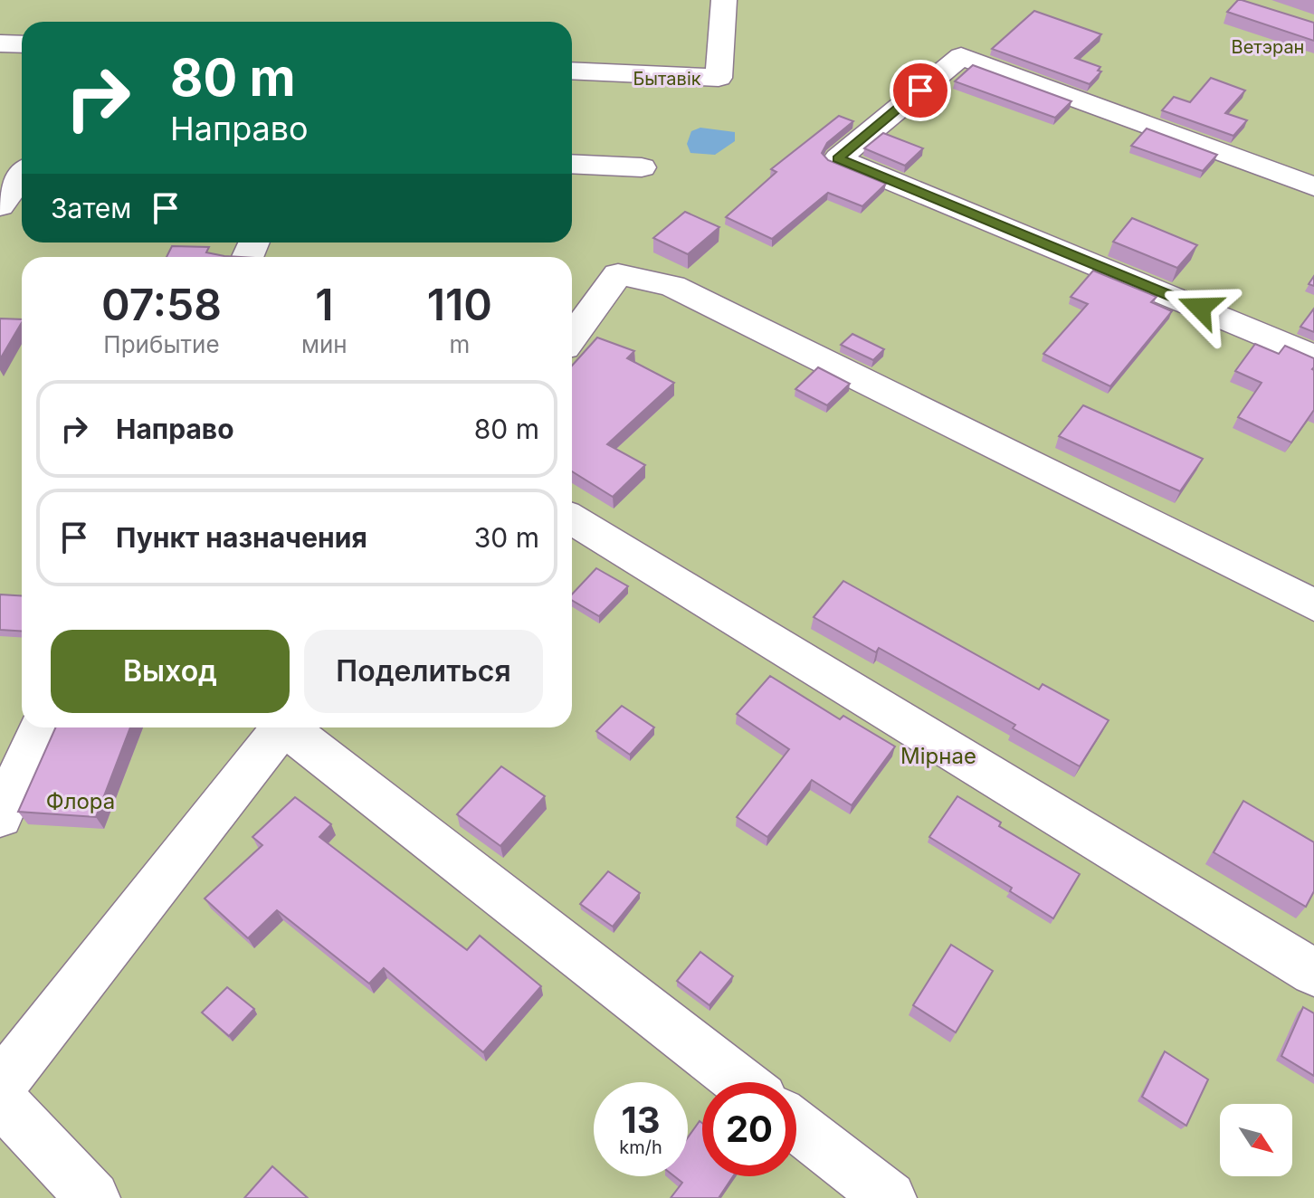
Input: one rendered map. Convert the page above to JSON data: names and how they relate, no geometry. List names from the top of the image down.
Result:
{
  "parks": [
    "Ветэран",
    "Бытавік",
    "Мірнае",
    "Флора"
  ],
  "north": "bottom right",
  "page": {
    "turn": ["80 m", "Направо"],
    "then": "Затем",
    "eta": [
      "07:58",
      "Прибытие",
      "1",
      "мин",
      "110",
      "m"
    ],
    "list": [
      {
        "name": "Направо",
        "value": "80 m"
      },
      {
        "name": "Пункт назначения",
        "value": "30 m"
      }
    ],
    "buttons": ["Выход", "Поделиться"],
    "speed": "13 km/h",
    "limit": "20"
  }
}
